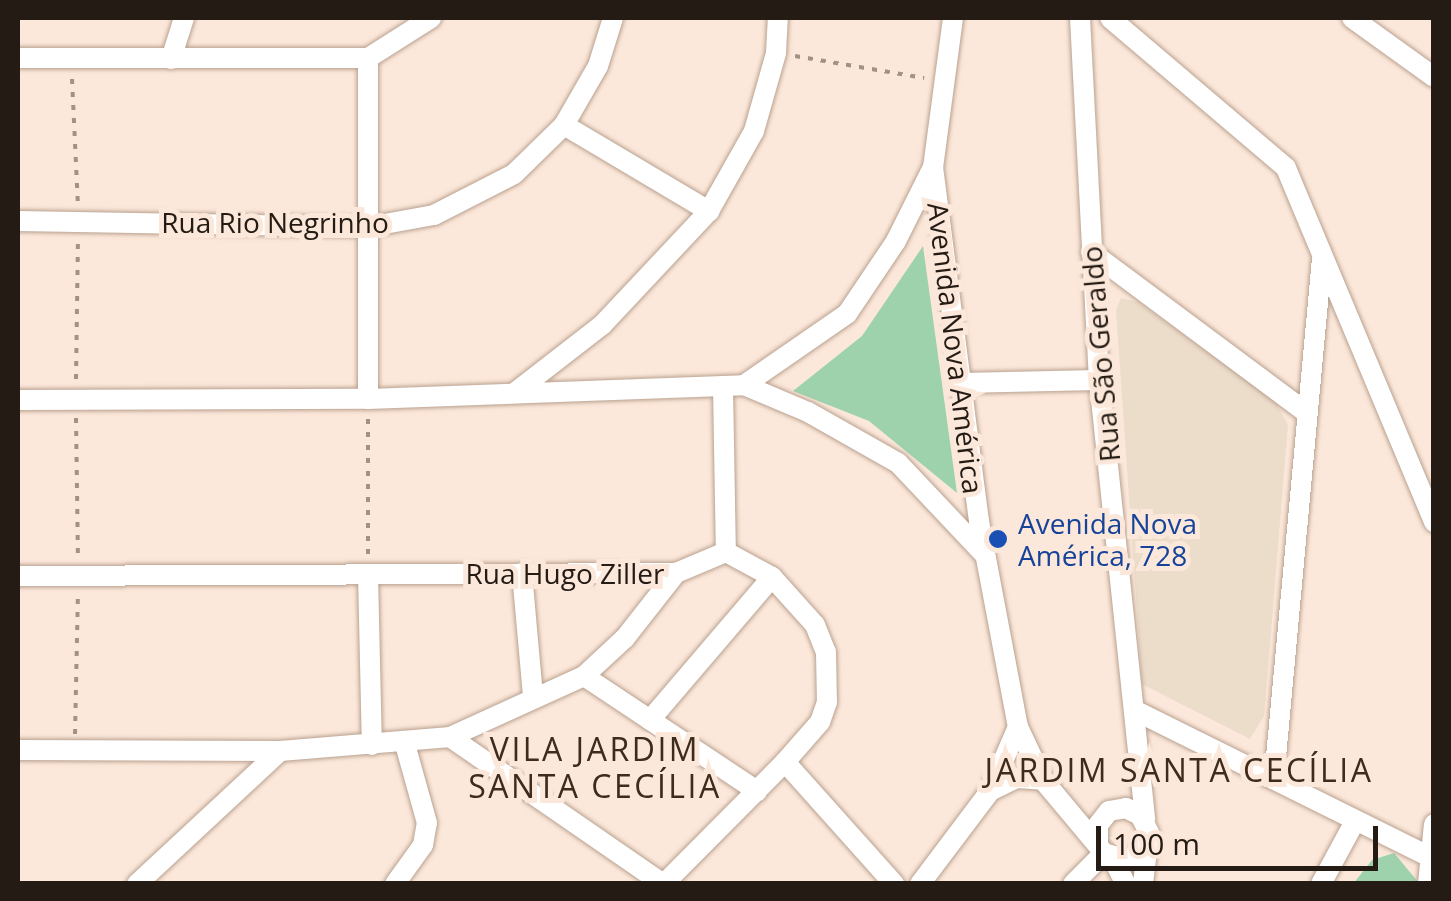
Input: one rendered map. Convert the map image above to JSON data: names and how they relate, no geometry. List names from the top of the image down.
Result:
{
  "streets": {
    "street": [
      "Rua Rio Negrinho",
      "Avenida Nova América",
      "Rua São Geraldo",
      "Rua Hugo Ziller"
    ]
  },
  "crossings": [
    ["Avenida Nova América", "Rua São Geraldo"]
  ],
  "districts": ["VILA JARDIM SANTA CECÍLIA", "JARDIM SANTA CECÍLIA"],
  "places": ["Avenida Nova América, 728"],
  "scale_bar": "100 m"
}
